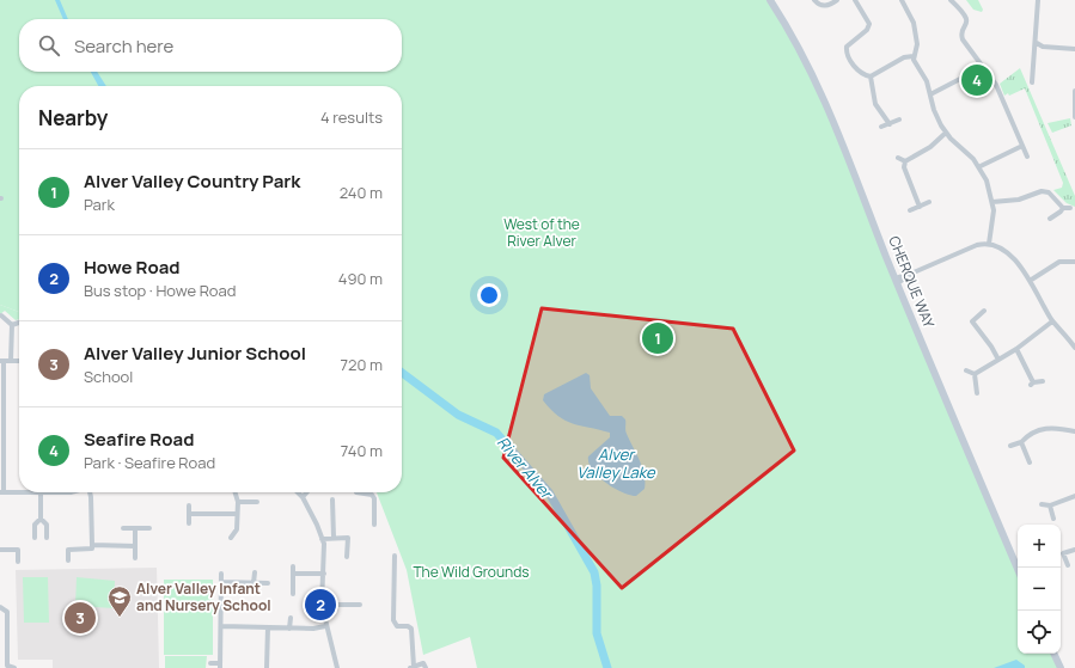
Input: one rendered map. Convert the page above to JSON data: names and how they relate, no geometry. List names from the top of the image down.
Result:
{
  "streets": {
    "street": ["CHERQUE WAY"]
  },
  "water": ["Alver Valley Lake", "River Alver"],
  "parks": ["West of the River Alver", "The Wild Grounds"],
  "places": {
    "school or university": ["Alver Valley Infant and Nursery School"]
  },
  "page": {
    "search": "Search here",
    "pins": [
      "4",
      "1",
      "2",
      "3"
    ],
    "heading": ["Nearby", "4 results"],
    "list": [
      {
        "mark": "1",
        "name": "Alver Valley Country Park",
        "note": "Park",
        "value": "240 m"
      },
      {
        "mark": "2",
        "name": "Howe Road",
        "note": "Bus stop · Howe Road",
        "value": "490 m"
      },
      {
        "mark": "3",
        "name": "Alver Valley Junior School",
        "note": "School",
        "value": "720 m"
      },
      {
        "mark": "4",
        "name": "Seafire Road",
        "note": "Park · Seafire Road",
        "value": "740 m"
      }
    ],
    "map_buttons": ["+", "−"]
  }
}
